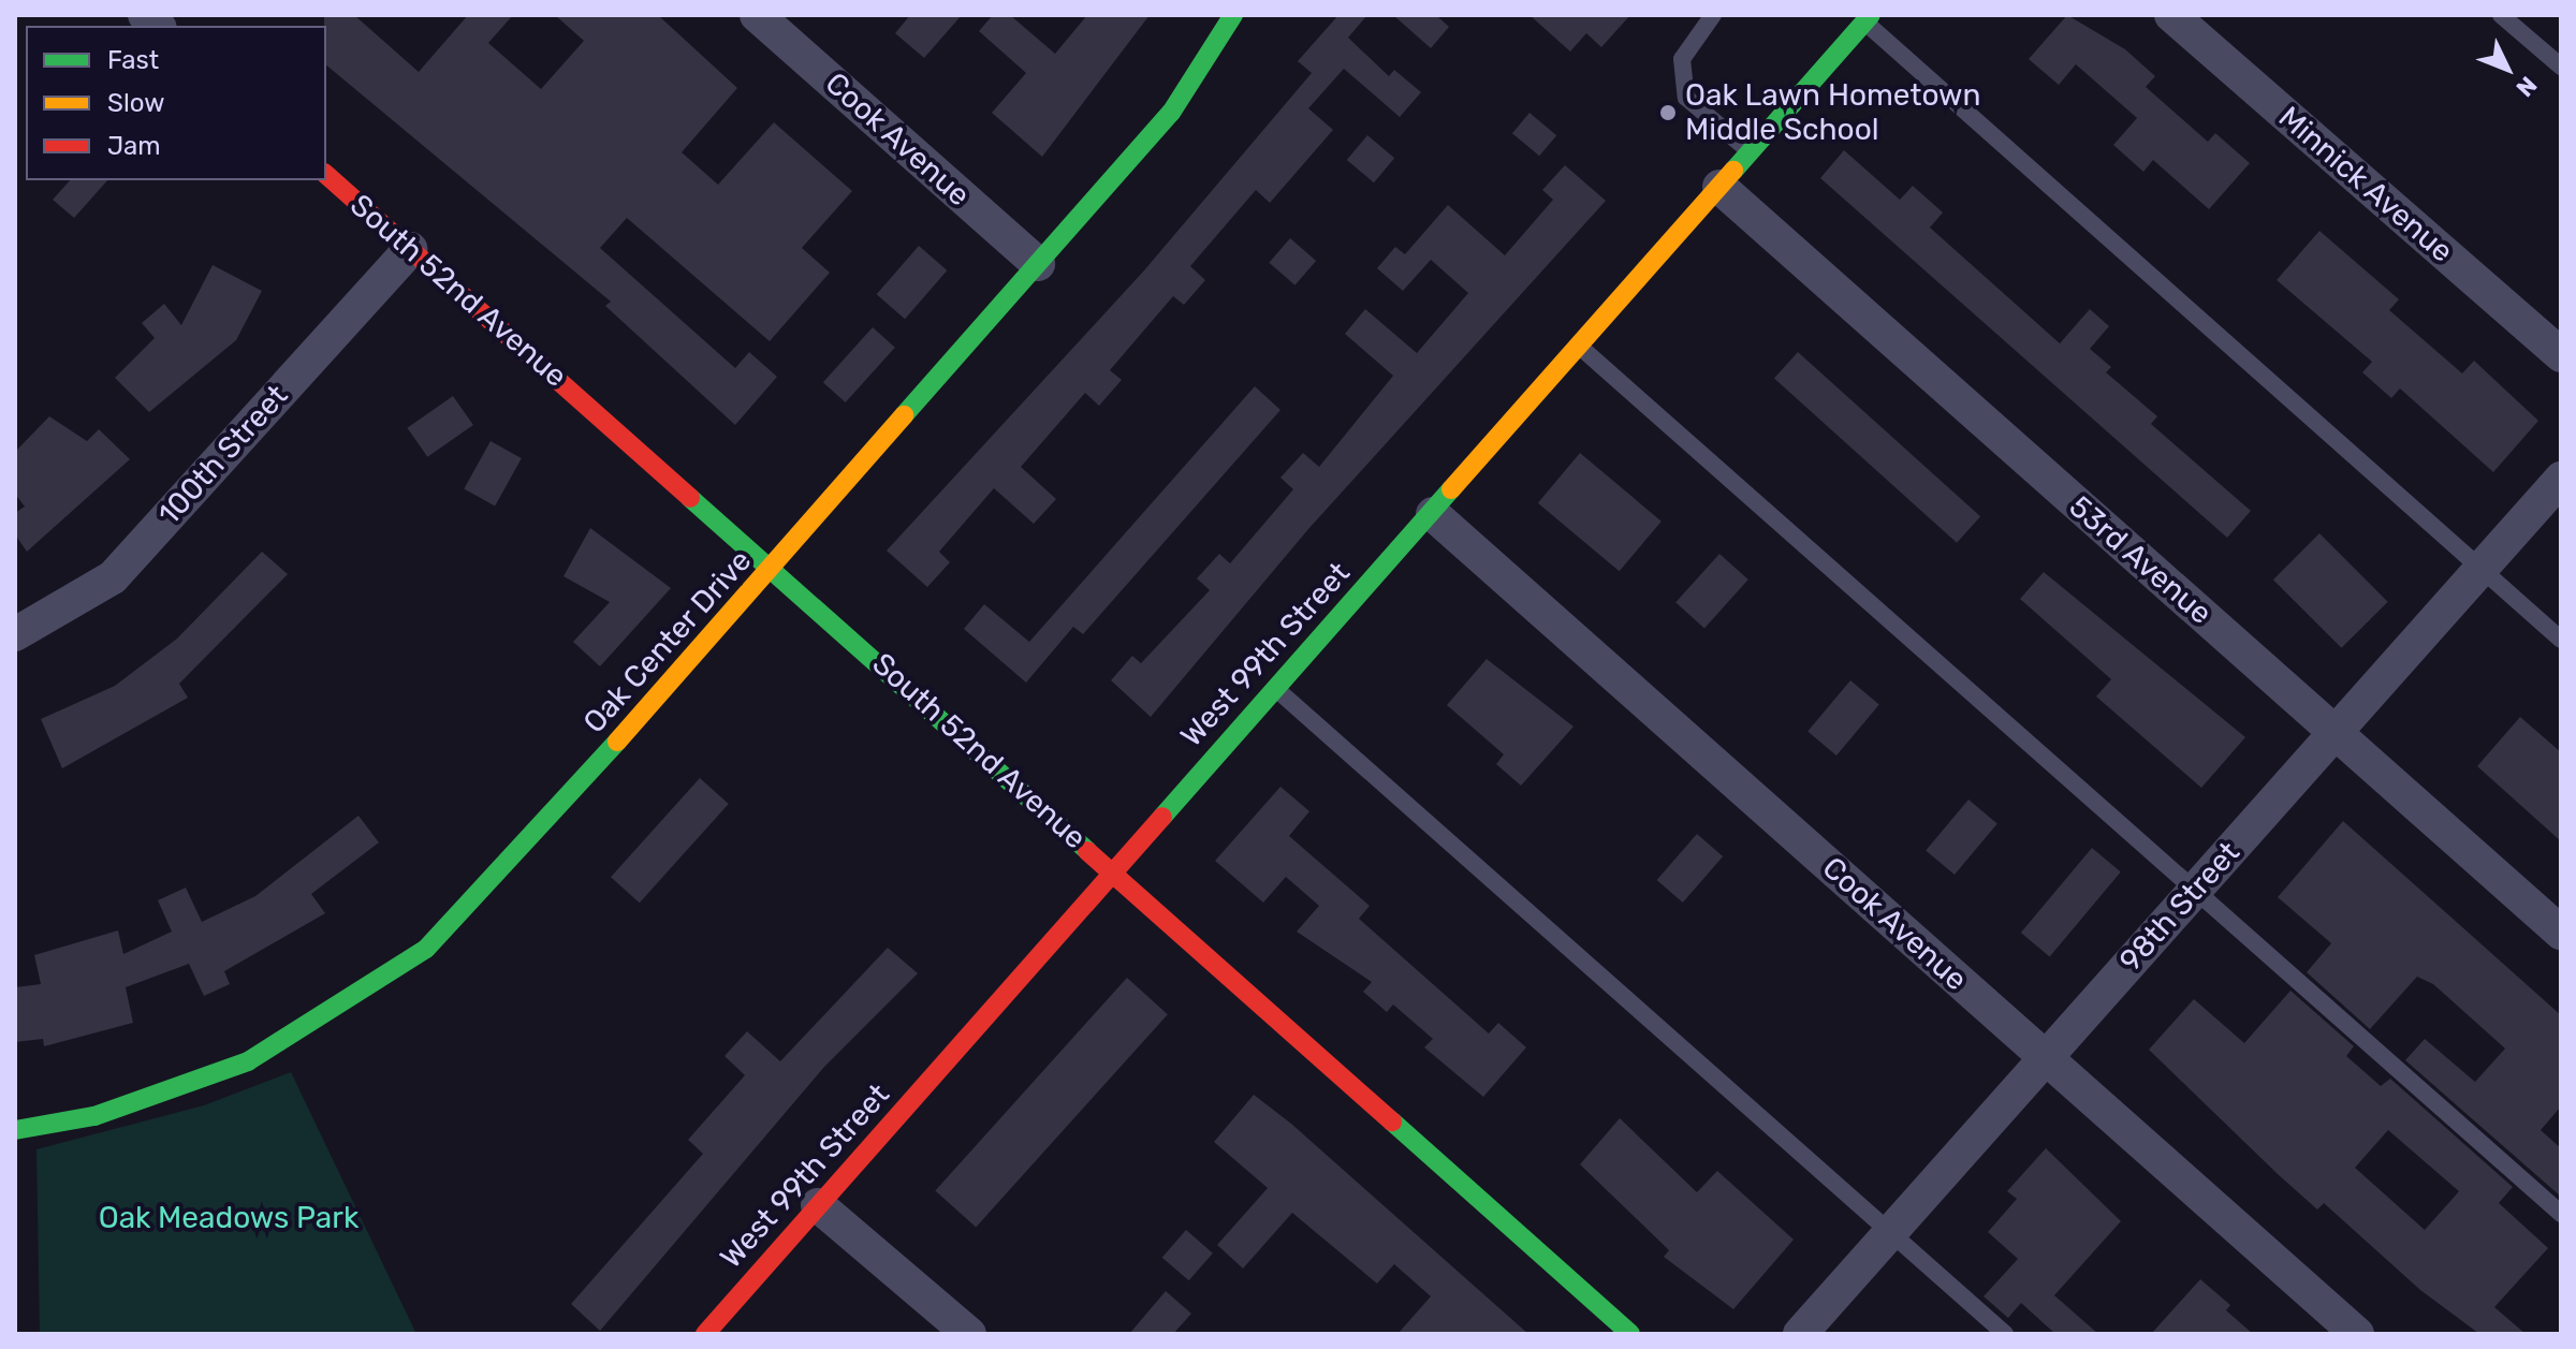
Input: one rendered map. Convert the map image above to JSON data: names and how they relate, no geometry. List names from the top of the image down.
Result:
{
  "streets": {
    "street": [
      "Cook Avenue",
      "Minnick Avenue",
      "South 52nd Avenue",
      "100th Street",
      "53rd Avenue",
      "Oak Center Drive",
      "West 99th Street",
      "98th Street"
    ]
  },
  "crossings": [
    ["Cook Avenue", "Oak Center Drive"],
    ["Cook Avenue", "West 99th Street"],
    ["Cook Avenue", "98th Street"],
    ["South 52nd Avenue", "100th Street"],
    ["South 52nd Avenue", "Oak Center Drive"],
    ["South 52nd Avenue", "West 99th Street"],
    ["53rd Avenue", "West 99th Street"],
    ["53rd Avenue", "98th Street"]
  ],
  "parks": ["Oak Meadows Park"],
  "places": ["Oak Lawn Hometown Middle School"],
  "legend": ["Fast", "Slow", "Jam"],
  "north": "bottom right"
}
